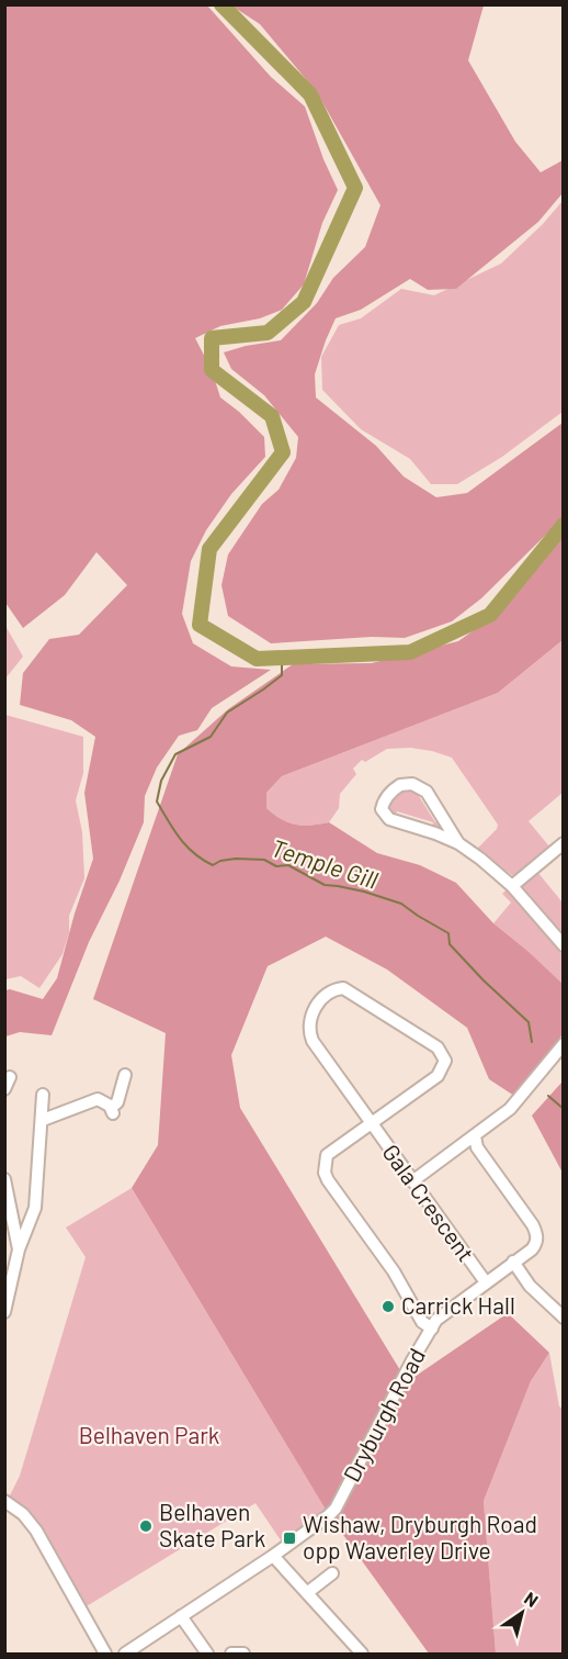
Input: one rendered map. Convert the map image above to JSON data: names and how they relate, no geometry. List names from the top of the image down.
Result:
{
  "streets": {
    "street": ["Gala Crescent", "Dryburgh Road"]
  },
  "crossings": [
    ["Gala Crescent", "Dryburgh Road"]
  ],
  "water": ["Temple Gill"],
  "parks": ["Belhaven Park"],
  "places": {
    "other": ["Carrick Hall", "Belhaven Skate Park"],
    "transit": ["Wishaw, Dryburgh Road opp Waverley Drive"]
  },
  "north": "top right"
}
